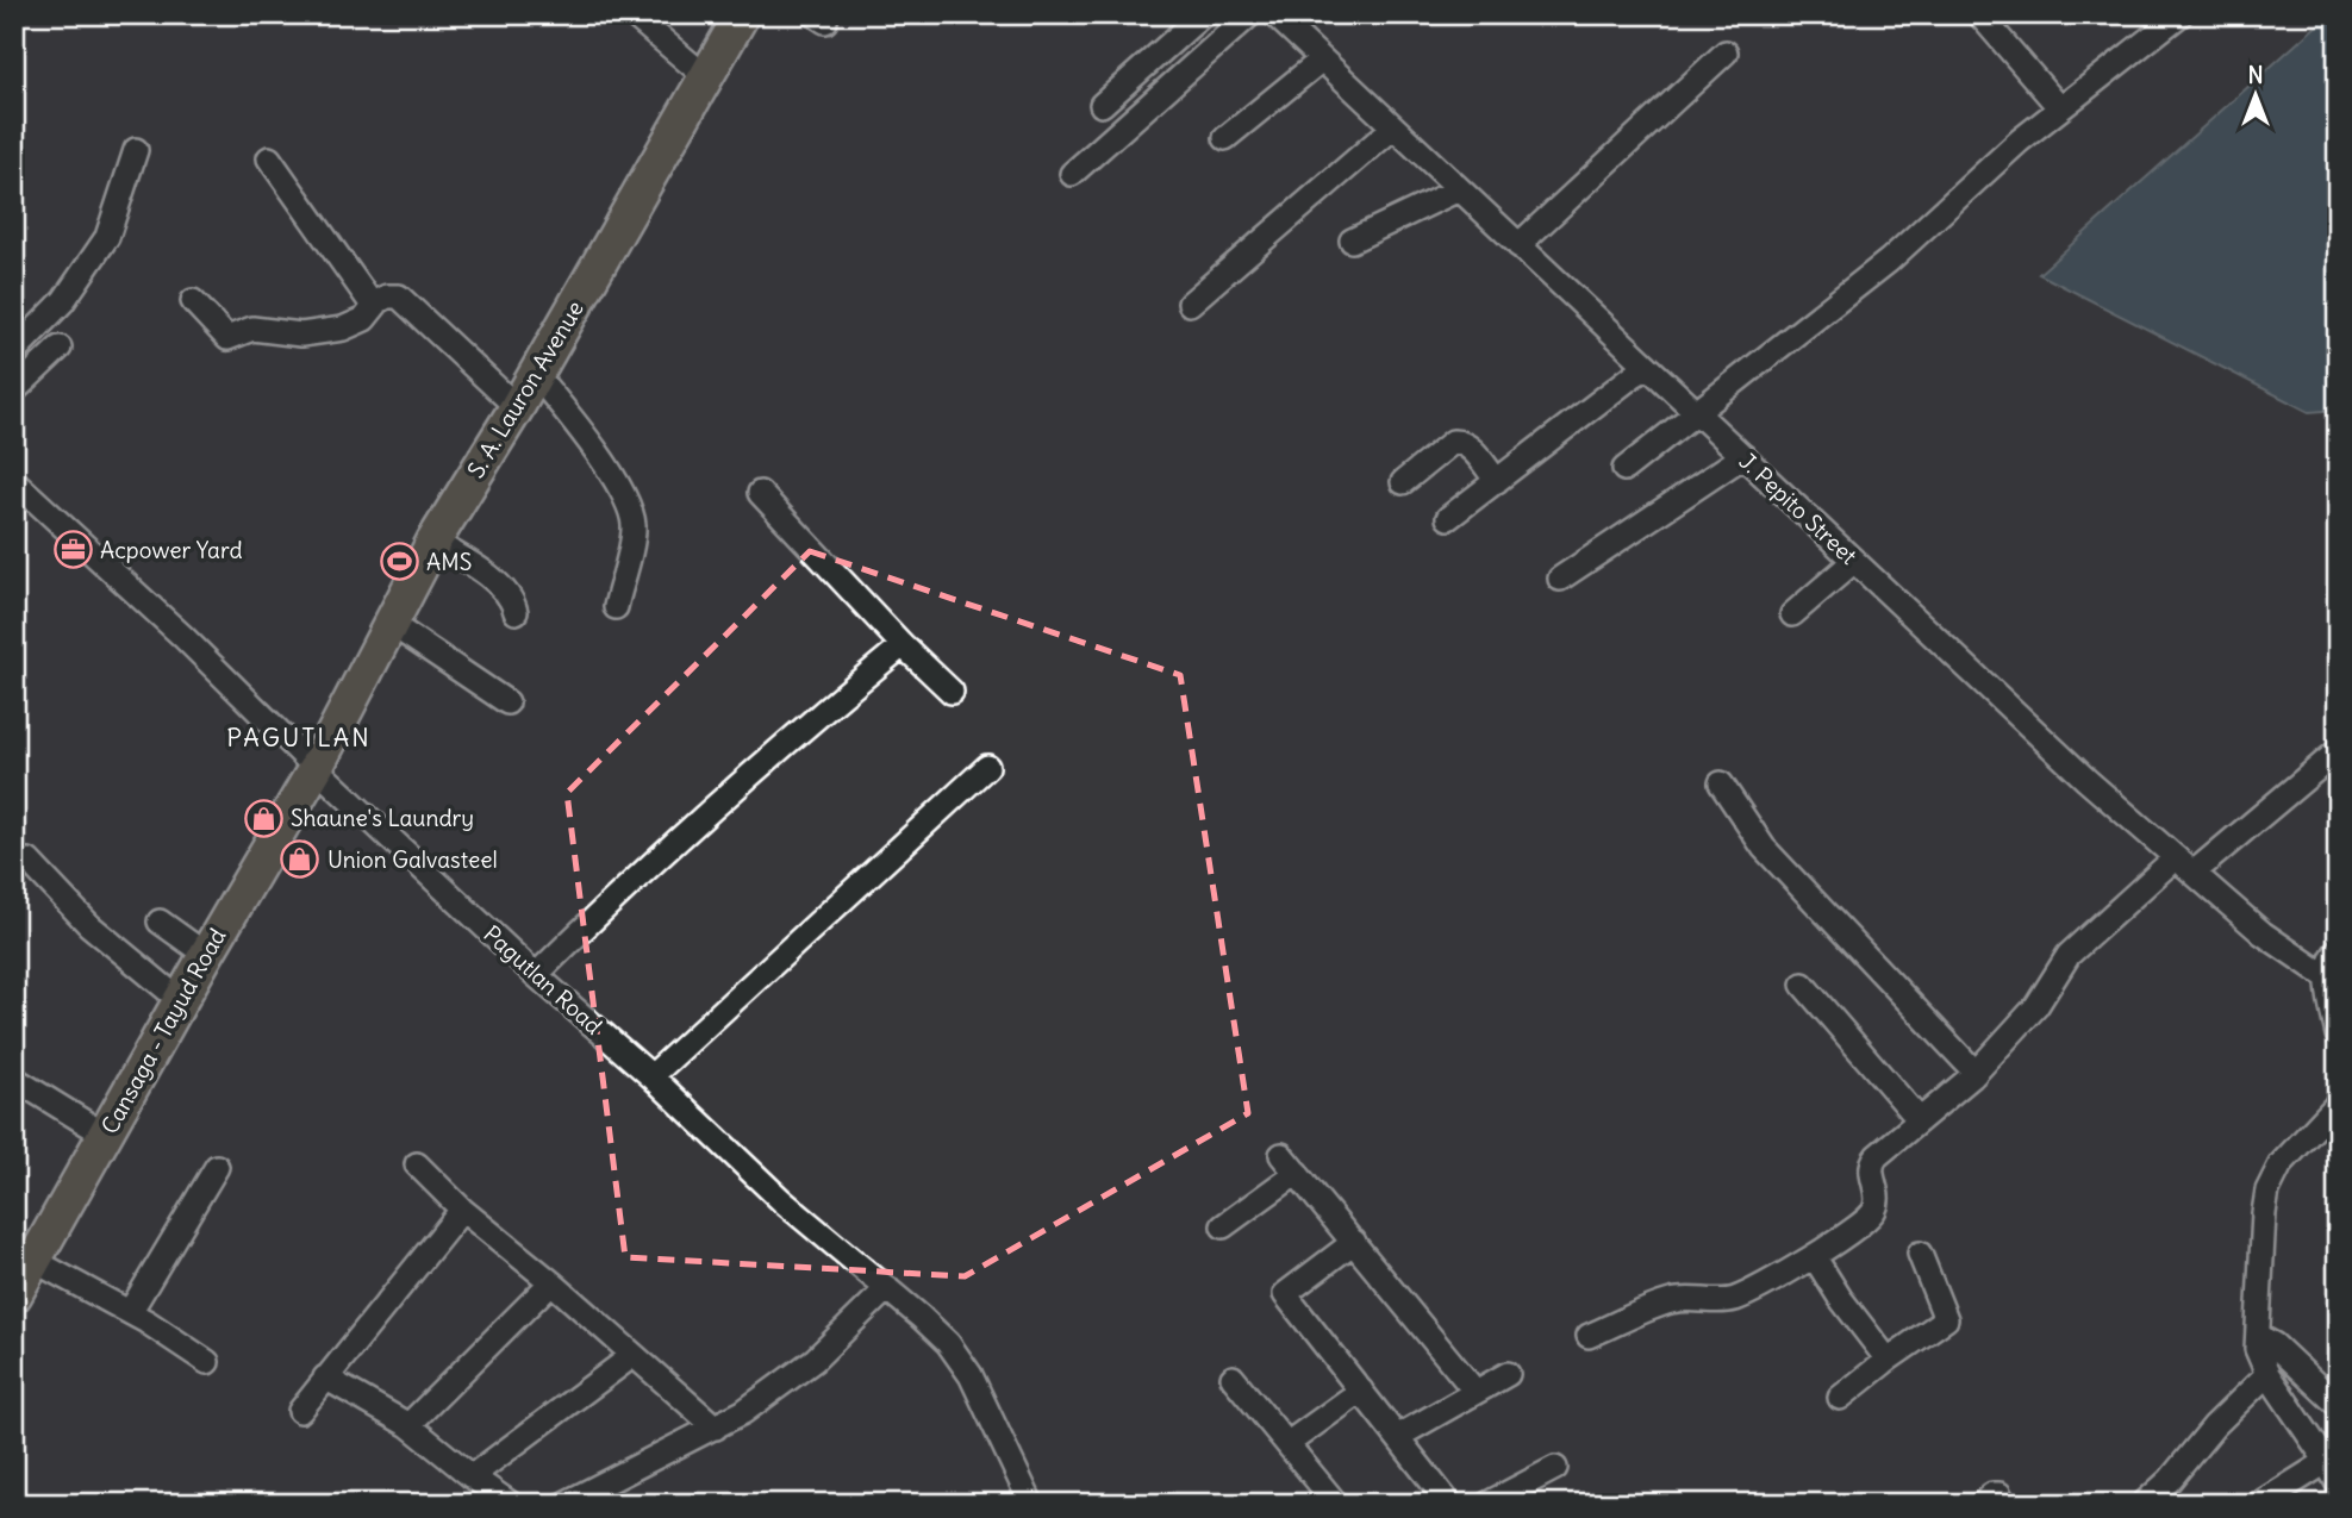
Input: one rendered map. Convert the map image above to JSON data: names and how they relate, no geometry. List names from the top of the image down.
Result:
{
  "streets": {
    "highway": ["S. A. Lauron Avenue", "Cansaga - Tayud Road"],
    "street": ["J. Pepito Street", "Pagutlan Road"]
  },
  "crossings": [
    ["S. A. Lauron Avenue", "Pagutlan Road"],
    ["S. A. Lauron Avenue", "Cansaga - Tayud Road"],
    ["Pagutlan Road", "Cansaga - Tayud Road"]
  ],
  "districts": ["PAGUTLAN"],
  "places": {
    "office": ["Acpower Yard"],
    "sports": ["AMS"],
    "shop": ["Shaune's Laundry", "Union Galvasteel"]
  },
  "north": "top"
}
